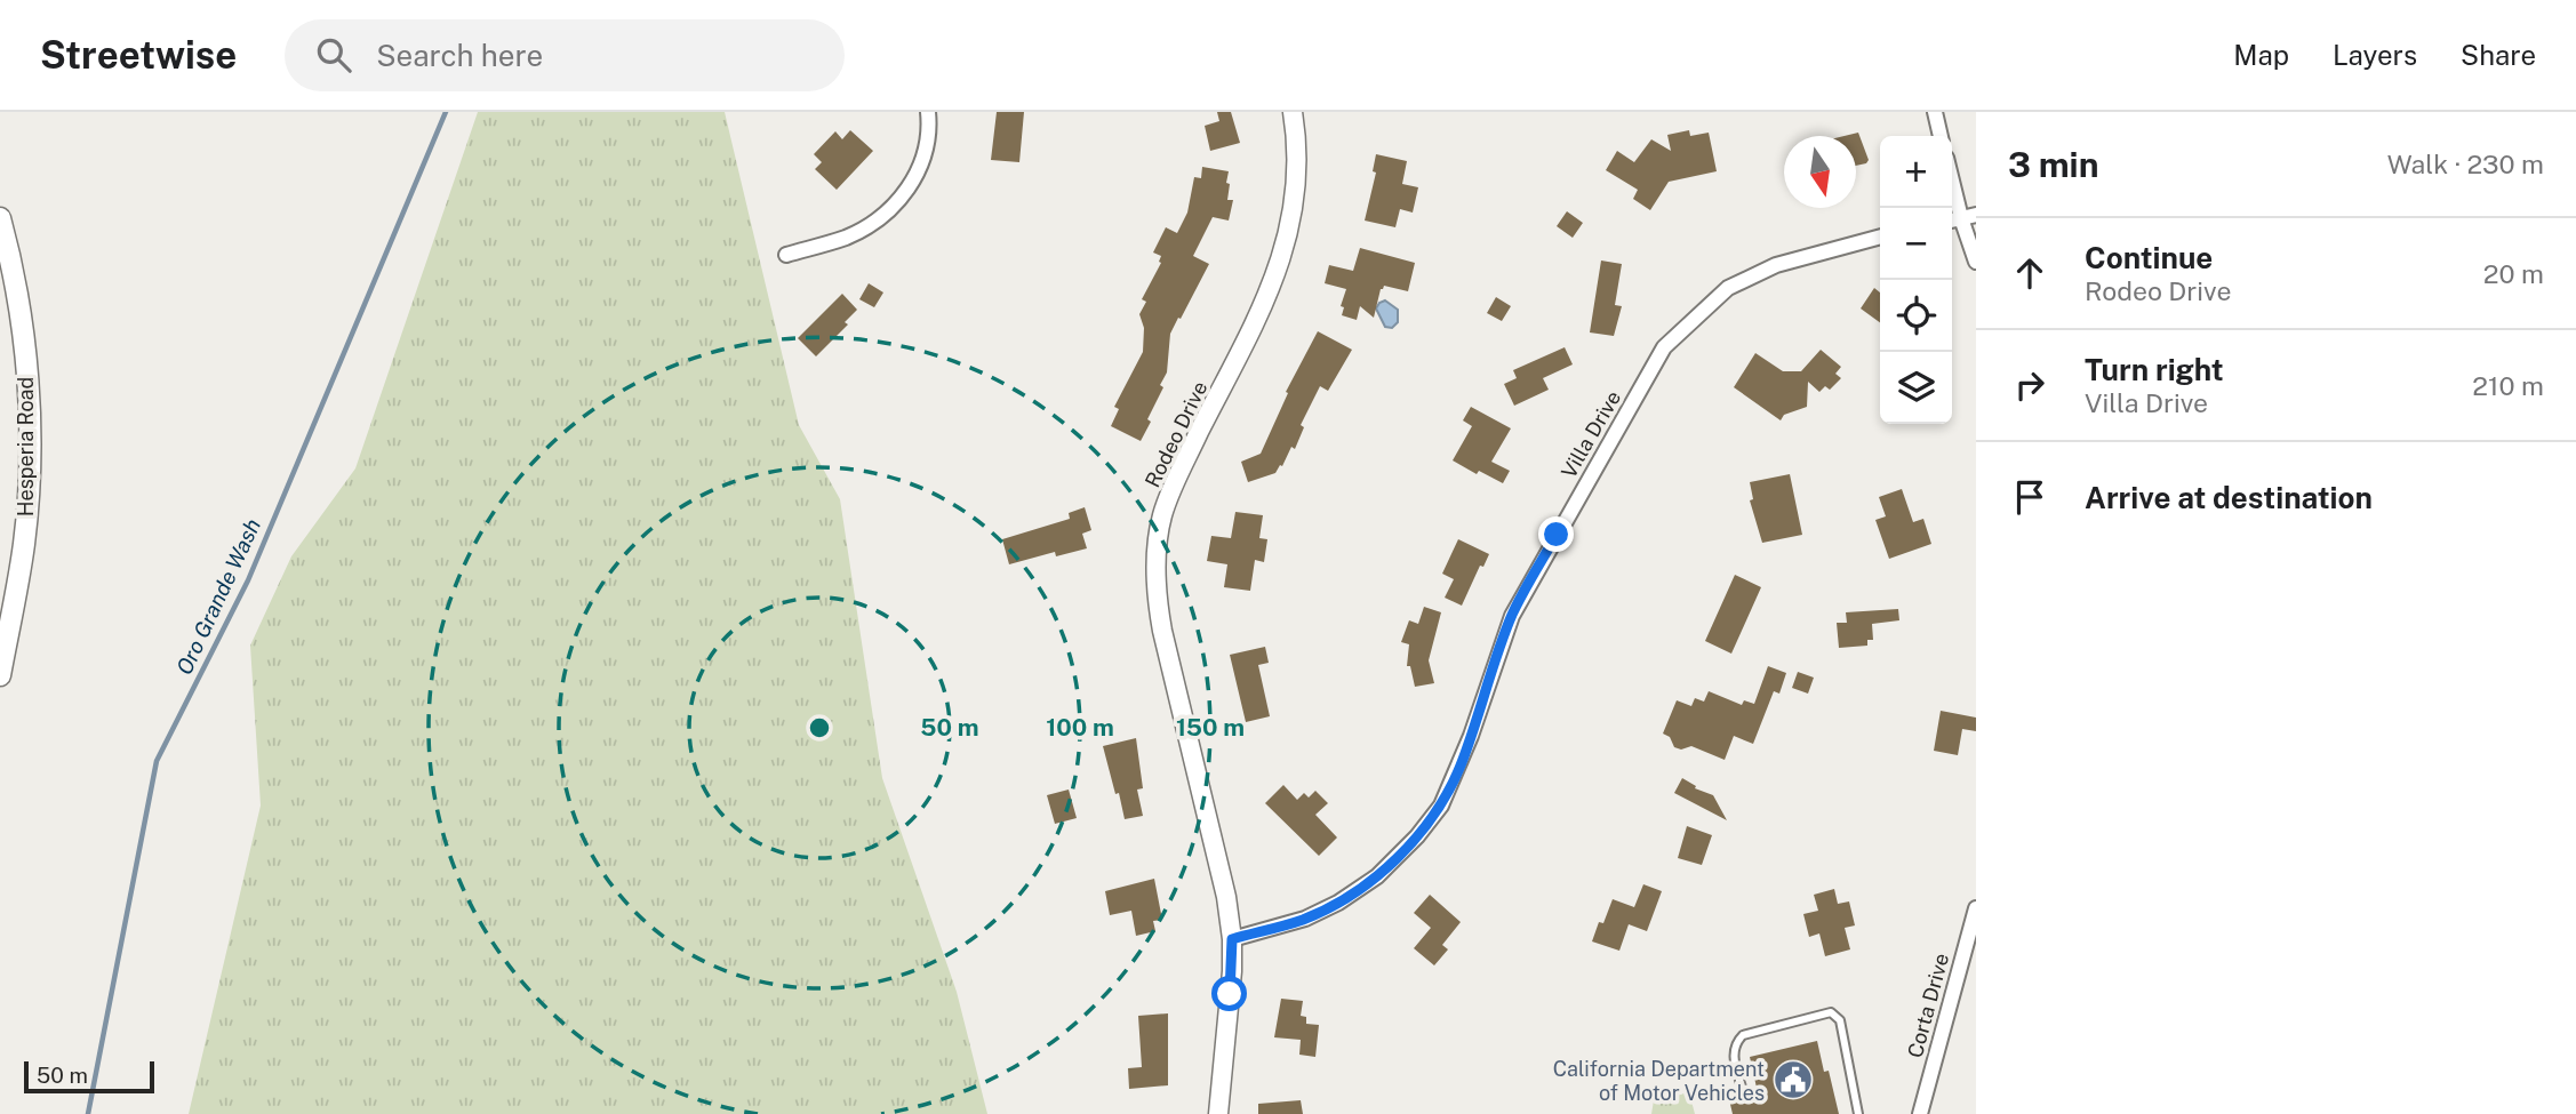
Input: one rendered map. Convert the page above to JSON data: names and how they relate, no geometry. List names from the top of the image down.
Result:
{
  "streets": {
    "main road": ["Hesperia Road"],
    "street": ["Rodeo Drive", "Villa Drive", "Corta Drive"]
  },
  "crossings": [
    ["Rodeo Drive", "Villa Drive"]
  ],
  "water": ["Oro Grande Wash"],
  "places": {
    "public building": ["California Department of Motor Vehicles"]
  },
  "scale_bar": "50 m",
  "north": "bottom",
  "page": {
    "header": "Streetwise",
    "search": "Search here",
    "nav": ["Map", "Layers", "Share"],
    "heading": ["3 min", "Walk · 230 m"],
    "map_buttons": ["+", "−"],
    "list": [
      ["Continue", "Rodeo Drive", "20 m"],
      ["Turn right", "Villa Drive", "210 m"],
      "Arrive at destination"
    ],
    "scale": "50 m"
  },
  "rings": ["50 m", "100 m", "150 m"]
}
